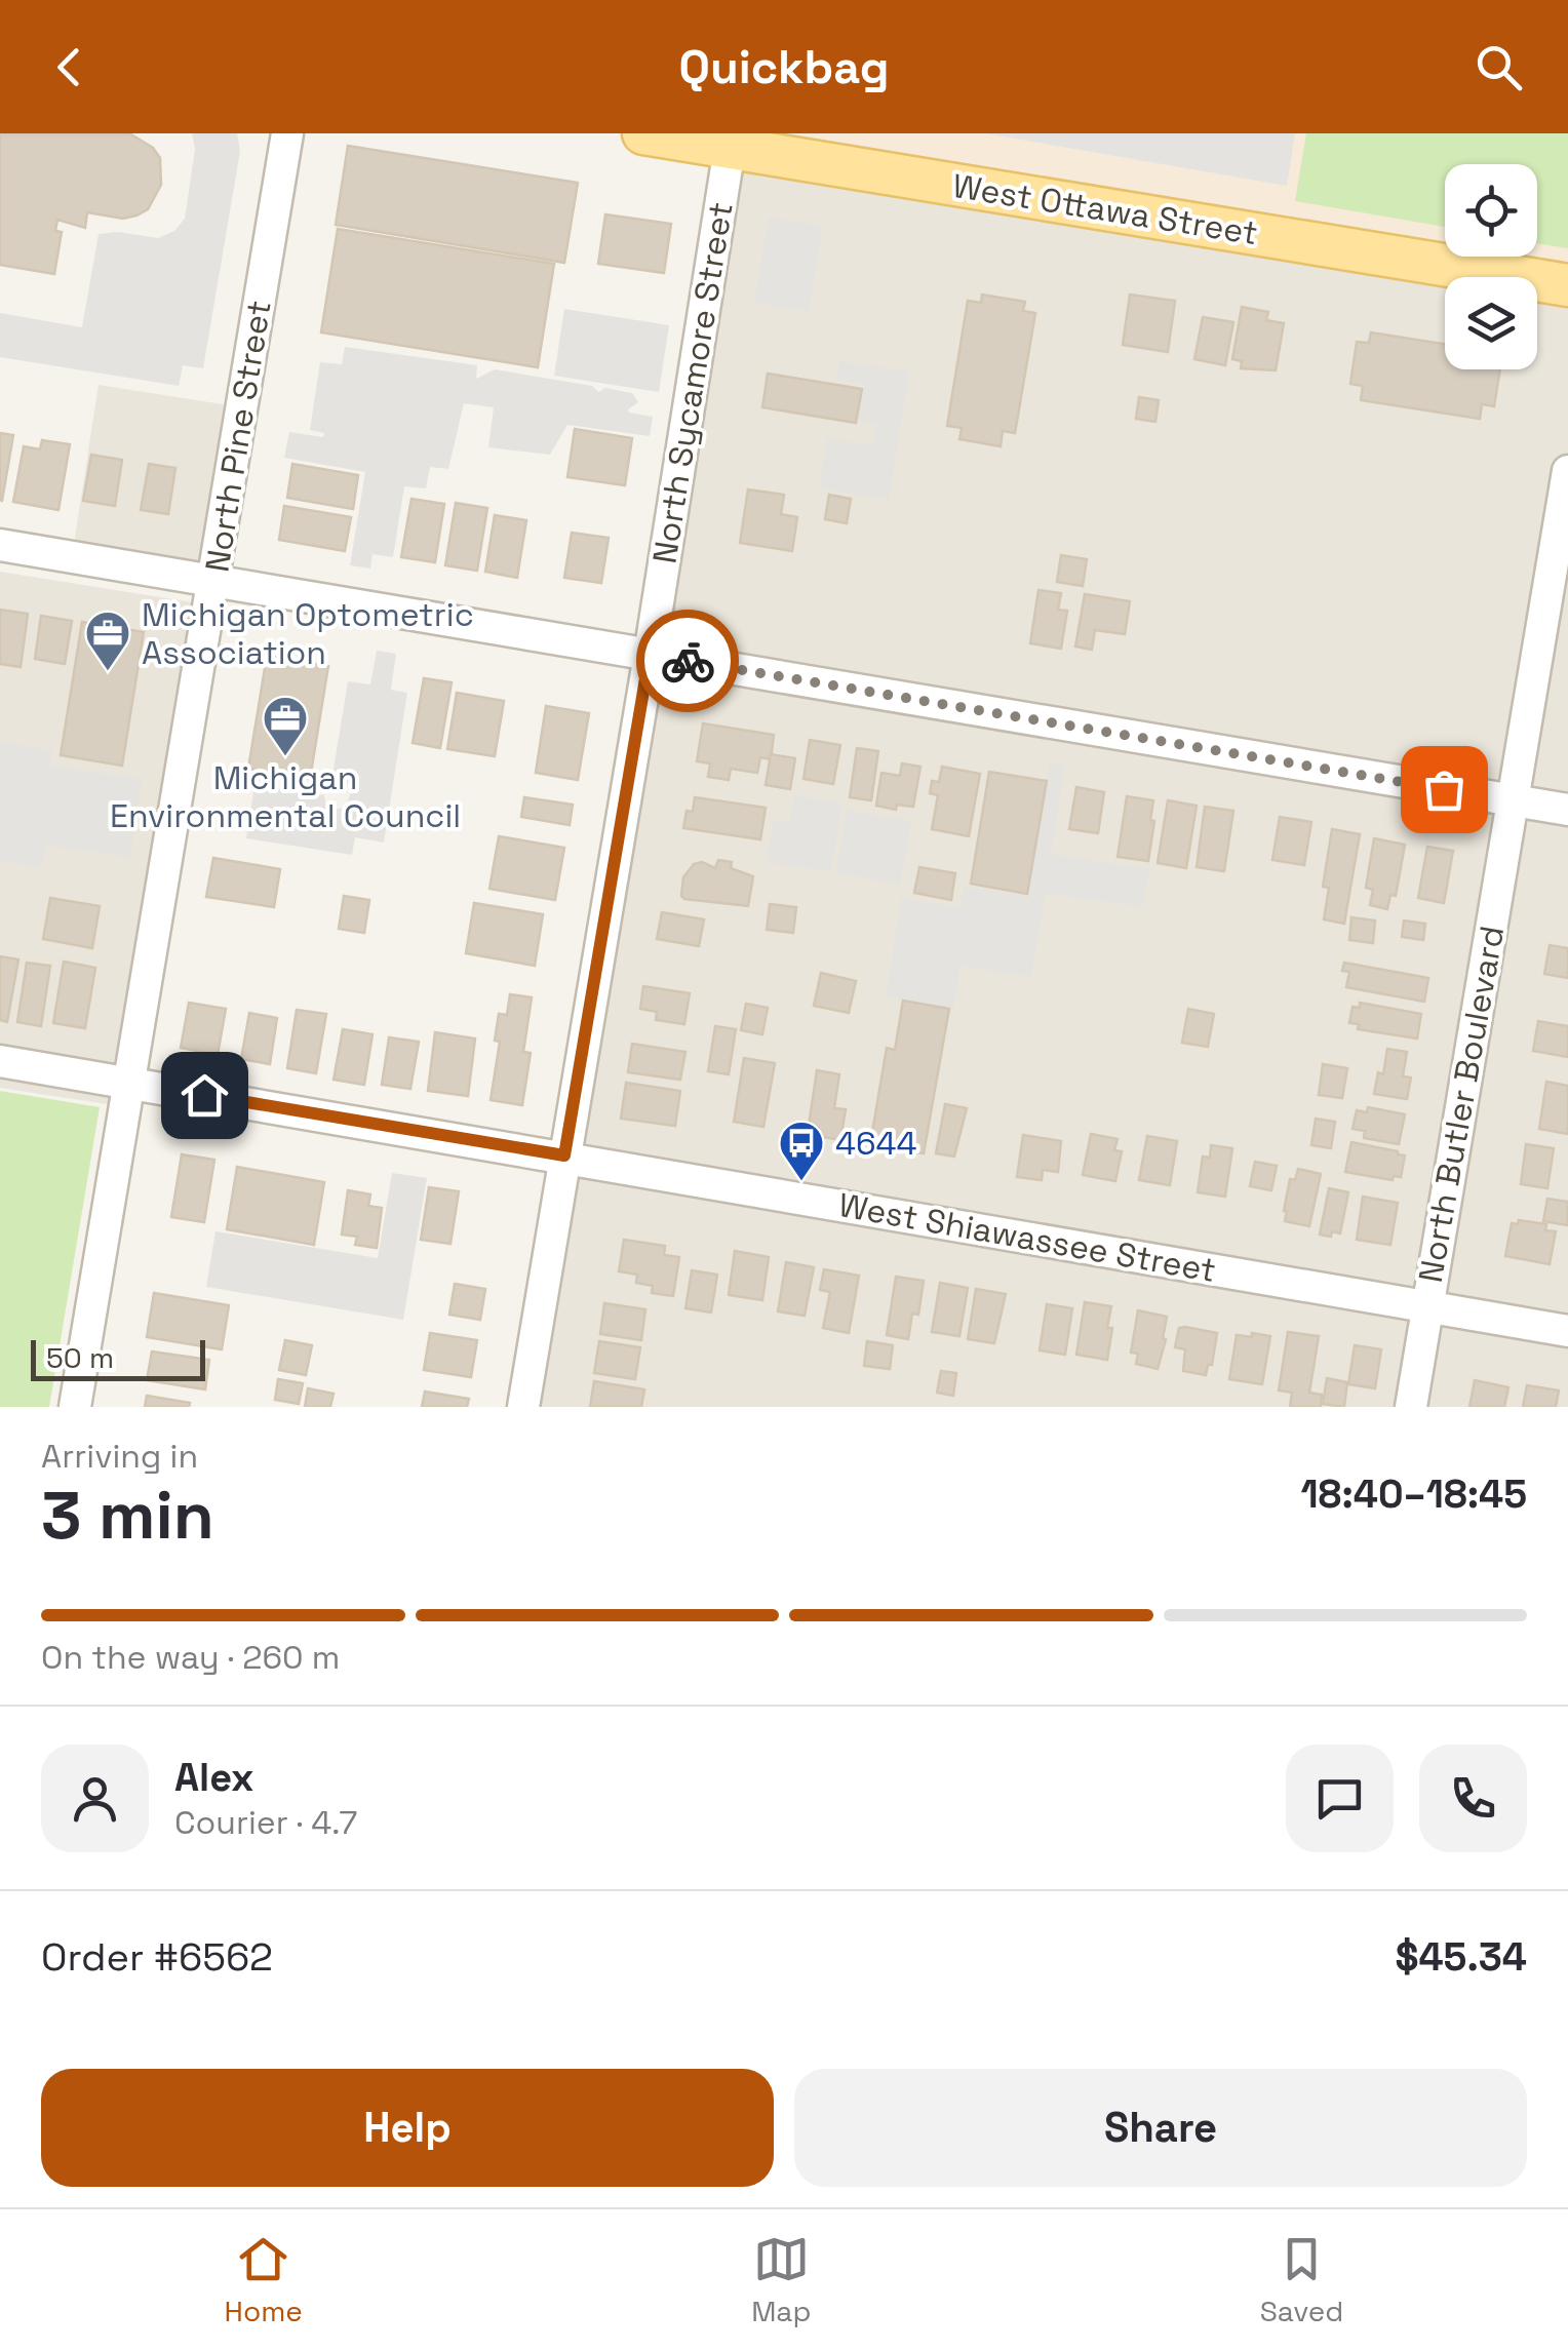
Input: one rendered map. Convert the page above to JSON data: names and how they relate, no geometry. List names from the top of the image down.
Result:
{
  "streets": {
    "main road": ["West Ottawa Street"],
    "street": [
      "North Sycamore Street",
      "North Pine Street",
      "North Butler Boulevard",
      "West Shiawassee Street"
    ]
  },
  "crossings": [
    ["West Ottawa Street", "North Sycamore Street"],
    ["North Sycamore Street", "West Shiawassee Street"],
    ["North Pine Street", "West Shiawassee Street"],
    ["North Butler Boulevard", "West Shiawassee Street"]
  ],
  "places": {
    "office": ["Michigan Optometric Association", "Michigan Environmental Council"],
    "bus stop": ["4644"]
  },
  "scale_bar": "50 m",
  "page": {
    "header": "Quickbag",
    "scale": "50 m",
    "heading": ["3 min", "Arriving in", "18:40–18:45"],
    "panel": [
      "Alex",
      "Courier · 4.7",
      "Order #6562",
      "$45.34"
    ],
    "bar": "On the way · 260 m",
    "buttons": ["Help", "Share"],
    "tabs": ["Home", "Map", "Saved"]
  }
}
